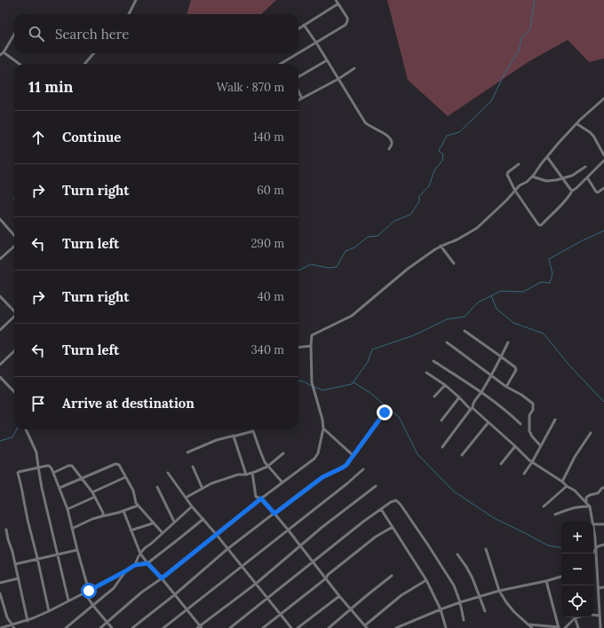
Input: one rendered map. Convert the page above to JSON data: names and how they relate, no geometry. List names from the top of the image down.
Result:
{
  "page": {
    "search": "Search here",
    "heading": ["11 min", "Walk · 870 m"],
    "list": [
      ["Continue", "140 m"],
      ["Turn right", "60 m"],
      ["Turn left", "290 m"],
      ["Turn right", "40 m"],
      ["Turn left", "340 m"],
      "Arrive at destination"
    ],
    "map_buttons": ["+", "−"]
  }
}
